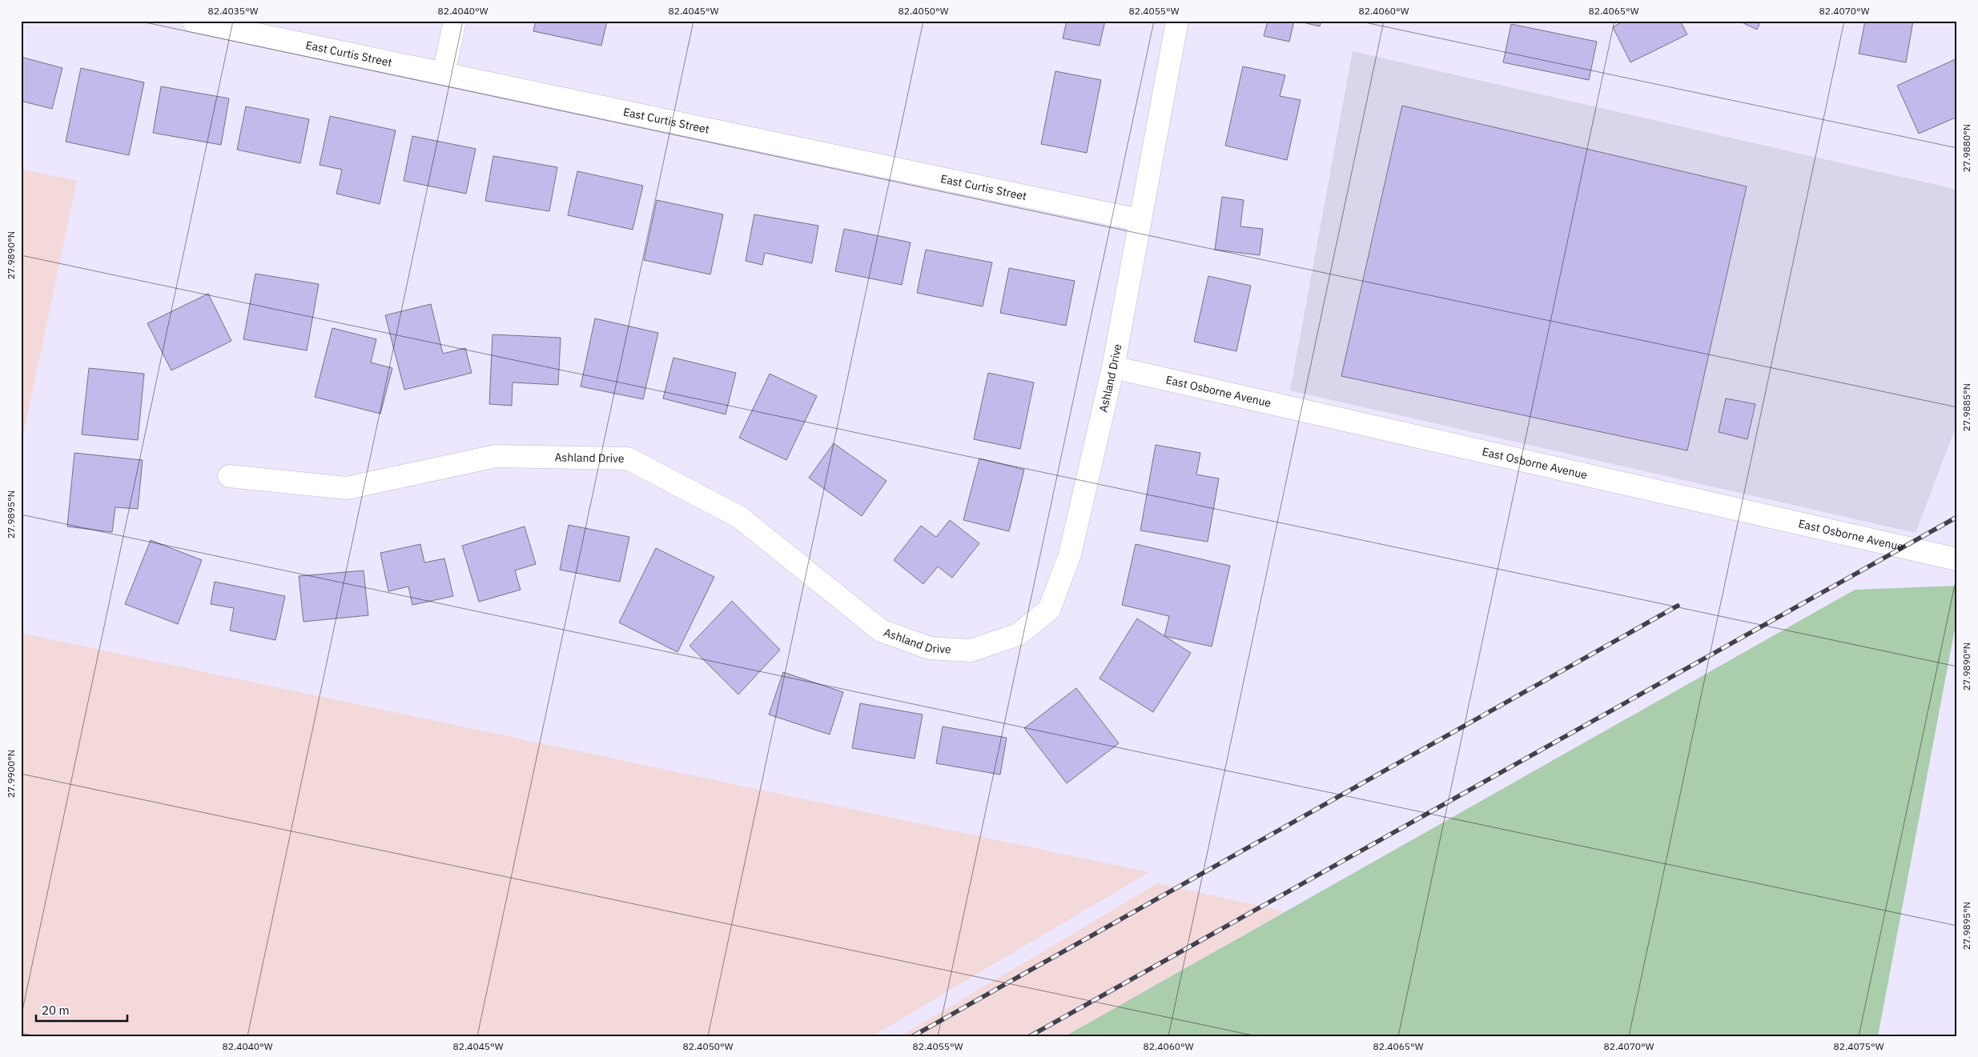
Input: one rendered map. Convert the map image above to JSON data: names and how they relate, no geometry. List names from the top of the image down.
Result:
{
  "streets": {
    "street": ["East Curtis Street", "Ashland Drive", "East Osborne Avenue"]
  },
  "crossings": [
    ["East Curtis Street", "Ashland Drive"],
    ["Ashland Drive", "East Osborne Avenue"]
  ],
  "scale_bar": "20 m",
  "coordinates": [
    "82.4035°W",
    "82.4040°W",
    "82.4045°W",
    "82.4050°W",
    "82.4055°W",
    "82.4060°W",
    "82.4065°W",
    "82.4070°W",
    "27.9880°N",
    "27.9890°N",
    "27.9885°N",
    "27.9895°N",
    "27.9900°N",
    "82.4075°W"
  ]
}
